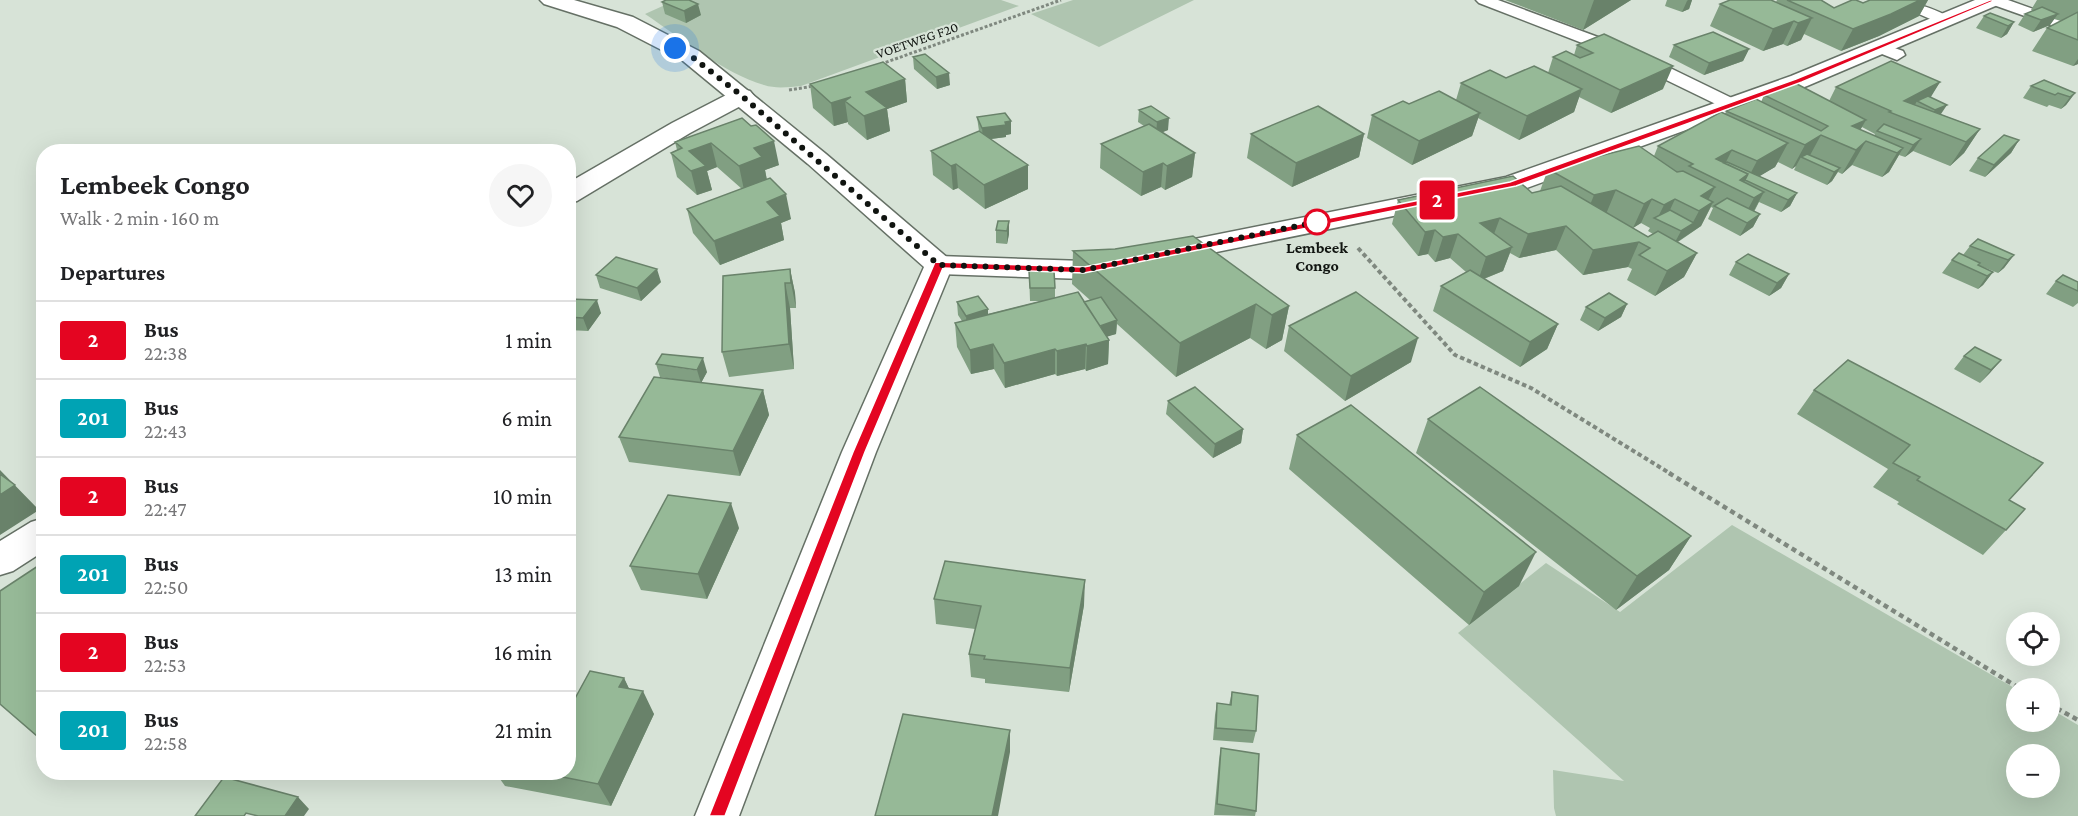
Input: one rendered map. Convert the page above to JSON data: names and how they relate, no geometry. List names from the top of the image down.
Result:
{
  "streets": {
    "path": ["VOETWEG F20"]
  },
  "places": ["Lembeek Congo"],
  "lines": ["bus line 2"],
  "page": {
    "on_map": "2",
    "heading": [
      ["Lembeek Congo", "Walk · 2 min · 160 m"],
      "Departures"
    ],
    "list": [
      {
        "mark": "2",
        "name": "Bus",
        "note": "22:38",
        "value": "1 min"
      },
      {
        "mark": "201",
        "name": "Bus",
        "note": "22:43",
        "value": "6 min"
      },
      {
        "mark": "2",
        "name": "Bus",
        "note": "22:47",
        "value": "10 min"
      },
      {
        "mark": "201",
        "name": "Bus",
        "note": "22:50",
        "value": "13 min"
      },
      {
        "mark": "2",
        "name": "Bus",
        "note": "22:53",
        "value": "16 min"
      },
      {
        "mark": "201",
        "name": "Bus",
        "note": "22:58",
        "value": "21 min"
      }
    ],
    "map_buttons": ["+", "−"]
  }
}
